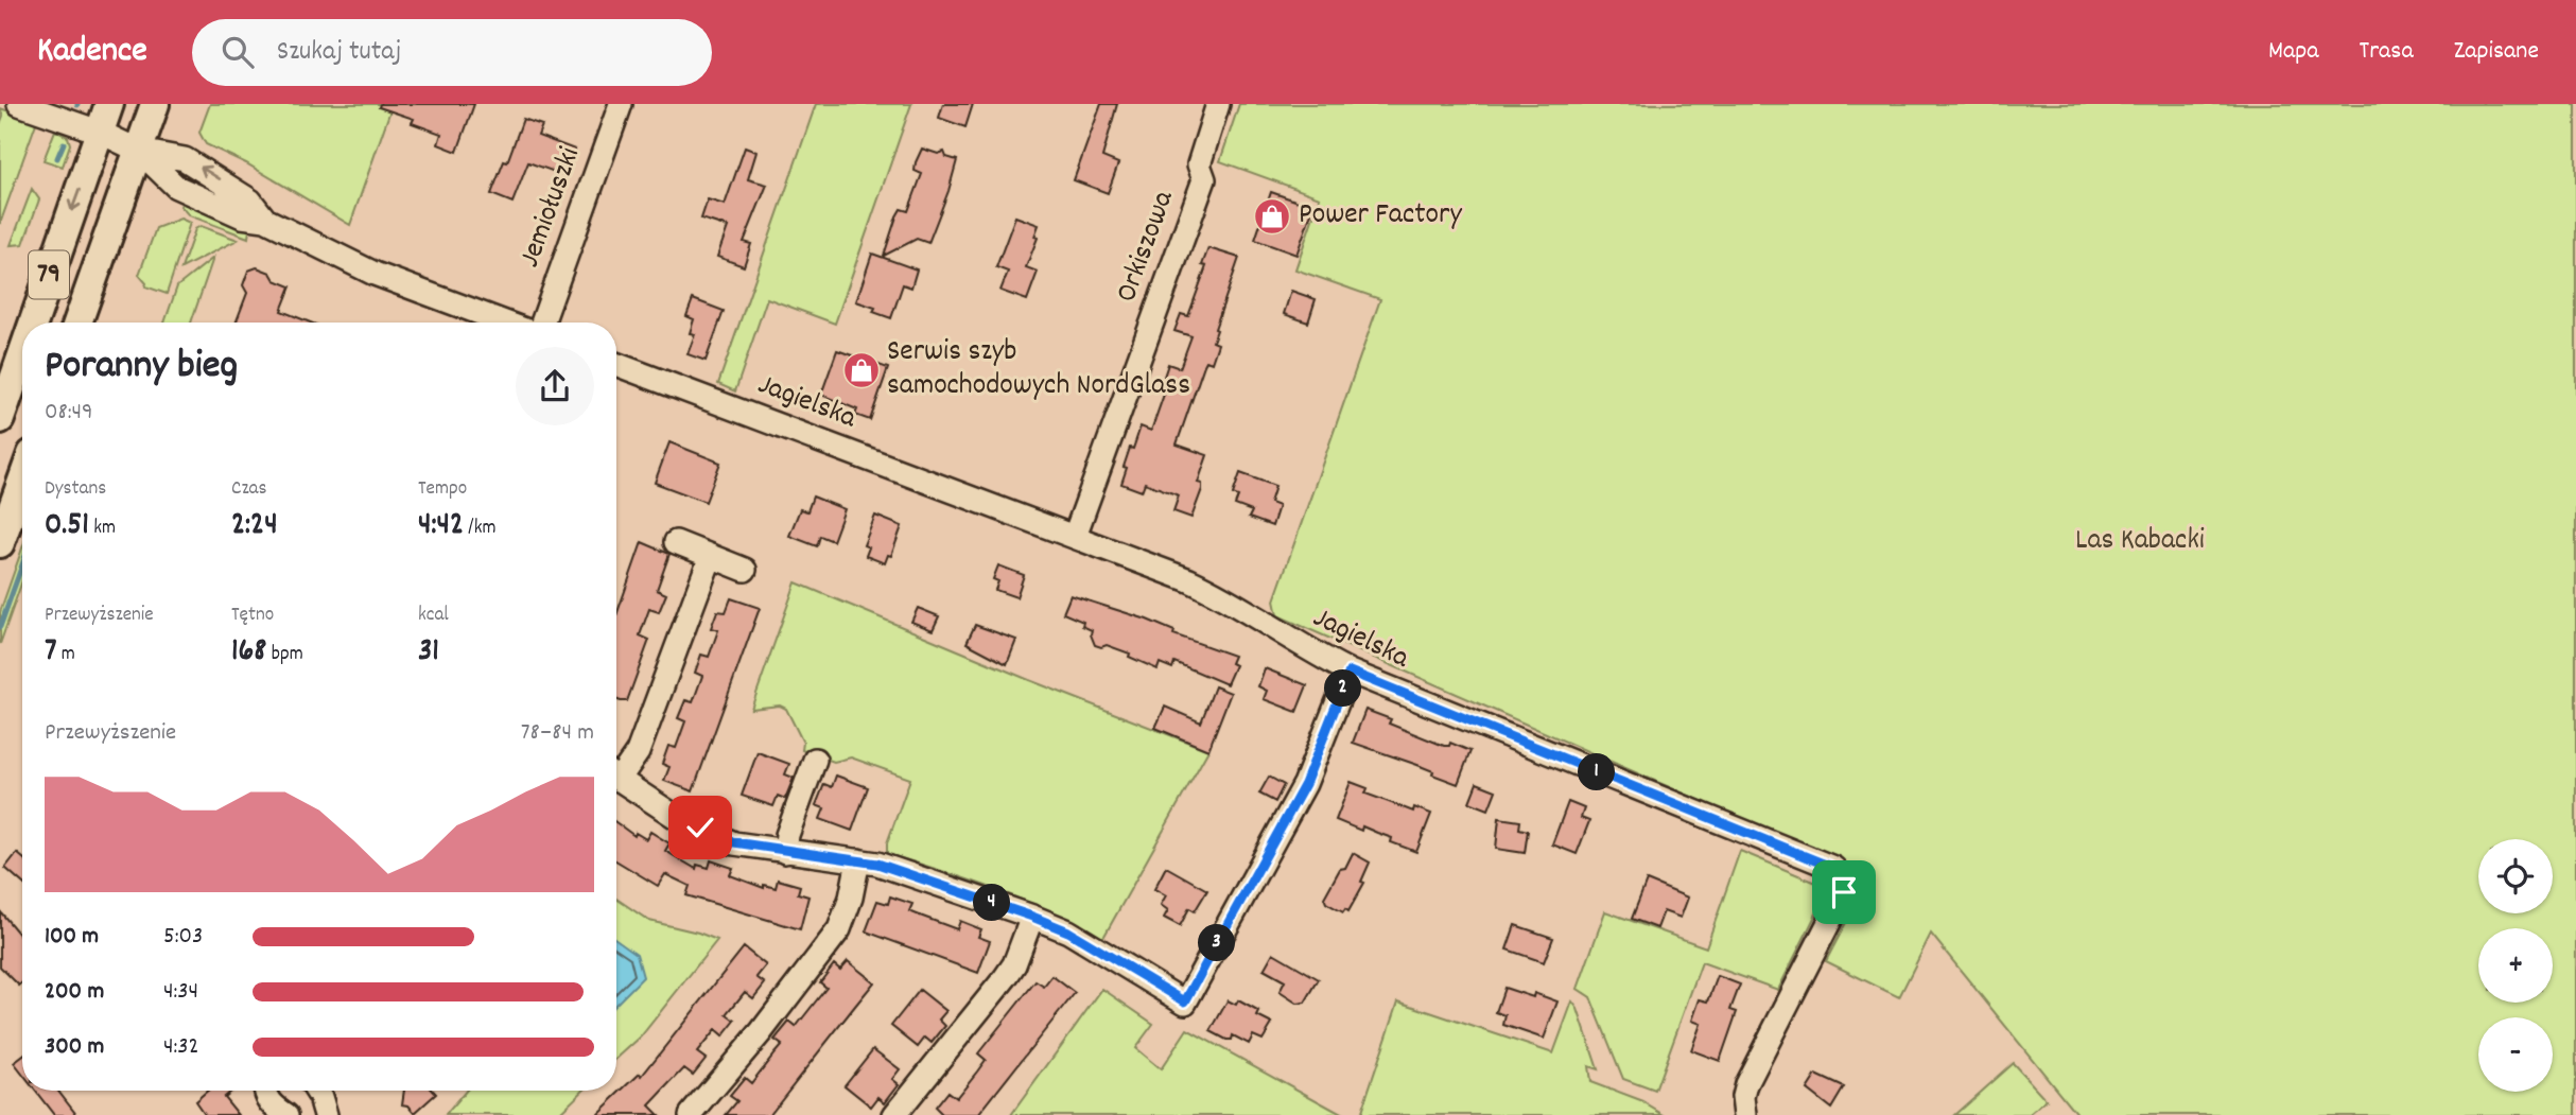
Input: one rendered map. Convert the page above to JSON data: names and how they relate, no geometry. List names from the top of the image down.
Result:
{
  "streets": {
    "main road": ["79"],
    "street": ["Jemiołuszki", "Orkiszowa", "Jagielska"]
  },
  "crossings": [
    ["Orkiszowa", "Jagielska"]
  ],
  "parks": ["Las Kabacki"],
  "places": {
    "shop": ["Power Factory", "Serwis szyb samochodowych NordGlass"]
  },
  "page": {
    "header": "Kadence",
    "search": "Szukaj tutaj",
    "nav": ["Mapa", "Trasa", "Zapisane"],
    "heading": ["Poranny bieg", "08:49"],
    "stats": [
      ["Dystans", "0.51 km"],
      ["Czas", "2:24"],
      ["Tempo", "4:42 /km"],
      ["Przewyższenie", "7 m"],
      ["Tętno", "168 bpm"],
      ["kcal", "31"]
    ],
    "pins": [
      "2",
      "1",
      "4",
      "3"
    ],
    "chart": ["Przewyższenie", "78–84 m"],
    "map_buttons": ["+", "−"],
    "list": [
      {
        "name": "100 m",
        "note": "5:03"
      },
      {
        "name": "200 m",
        "note": "4:34"
      },
      {
        "name": "300 m",
        "note": "4:32"
      }
    ]
  }
}
